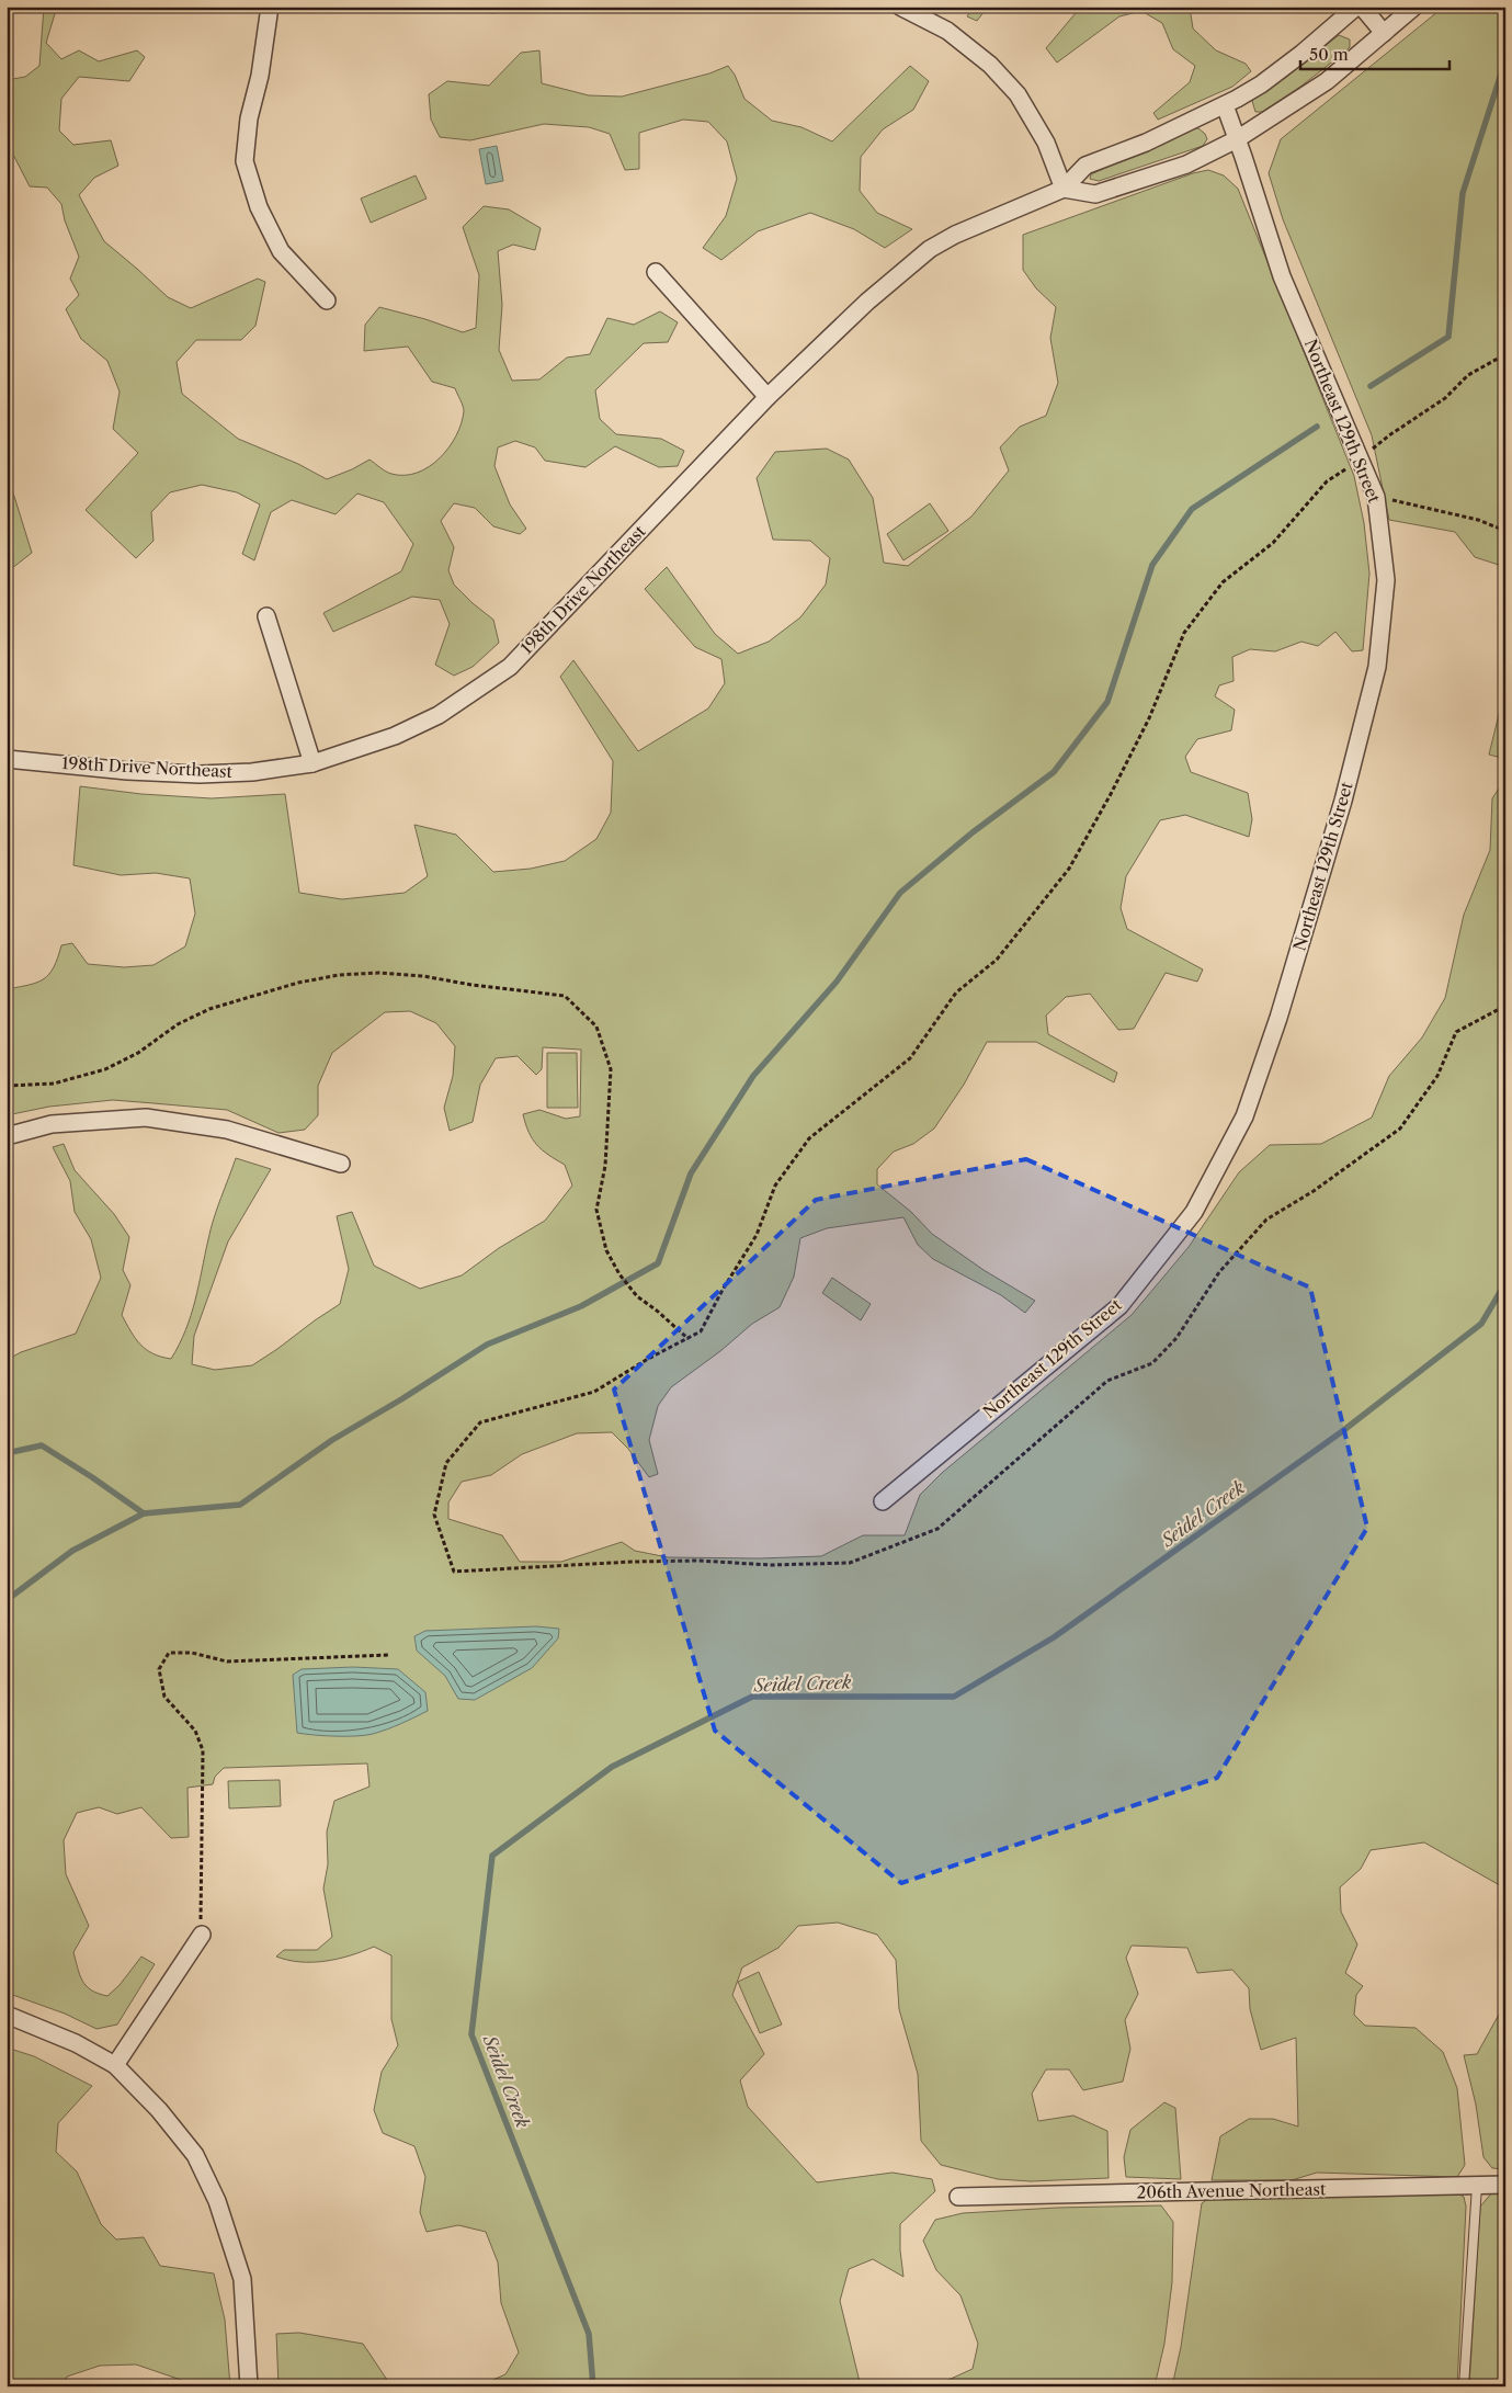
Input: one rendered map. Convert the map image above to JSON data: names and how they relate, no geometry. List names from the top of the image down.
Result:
{
  "streets": {
    "street": ["Northeast 129th Street", "198th Drive Northeast", "206th Avenue Northeast"]
  },
  "crossings": [
    ["Northeast 129th Street", "198th Drive Northeast"]
  ],
  "water": ["Seidel Creek"],
  "scale_bar": "50 m"
}
